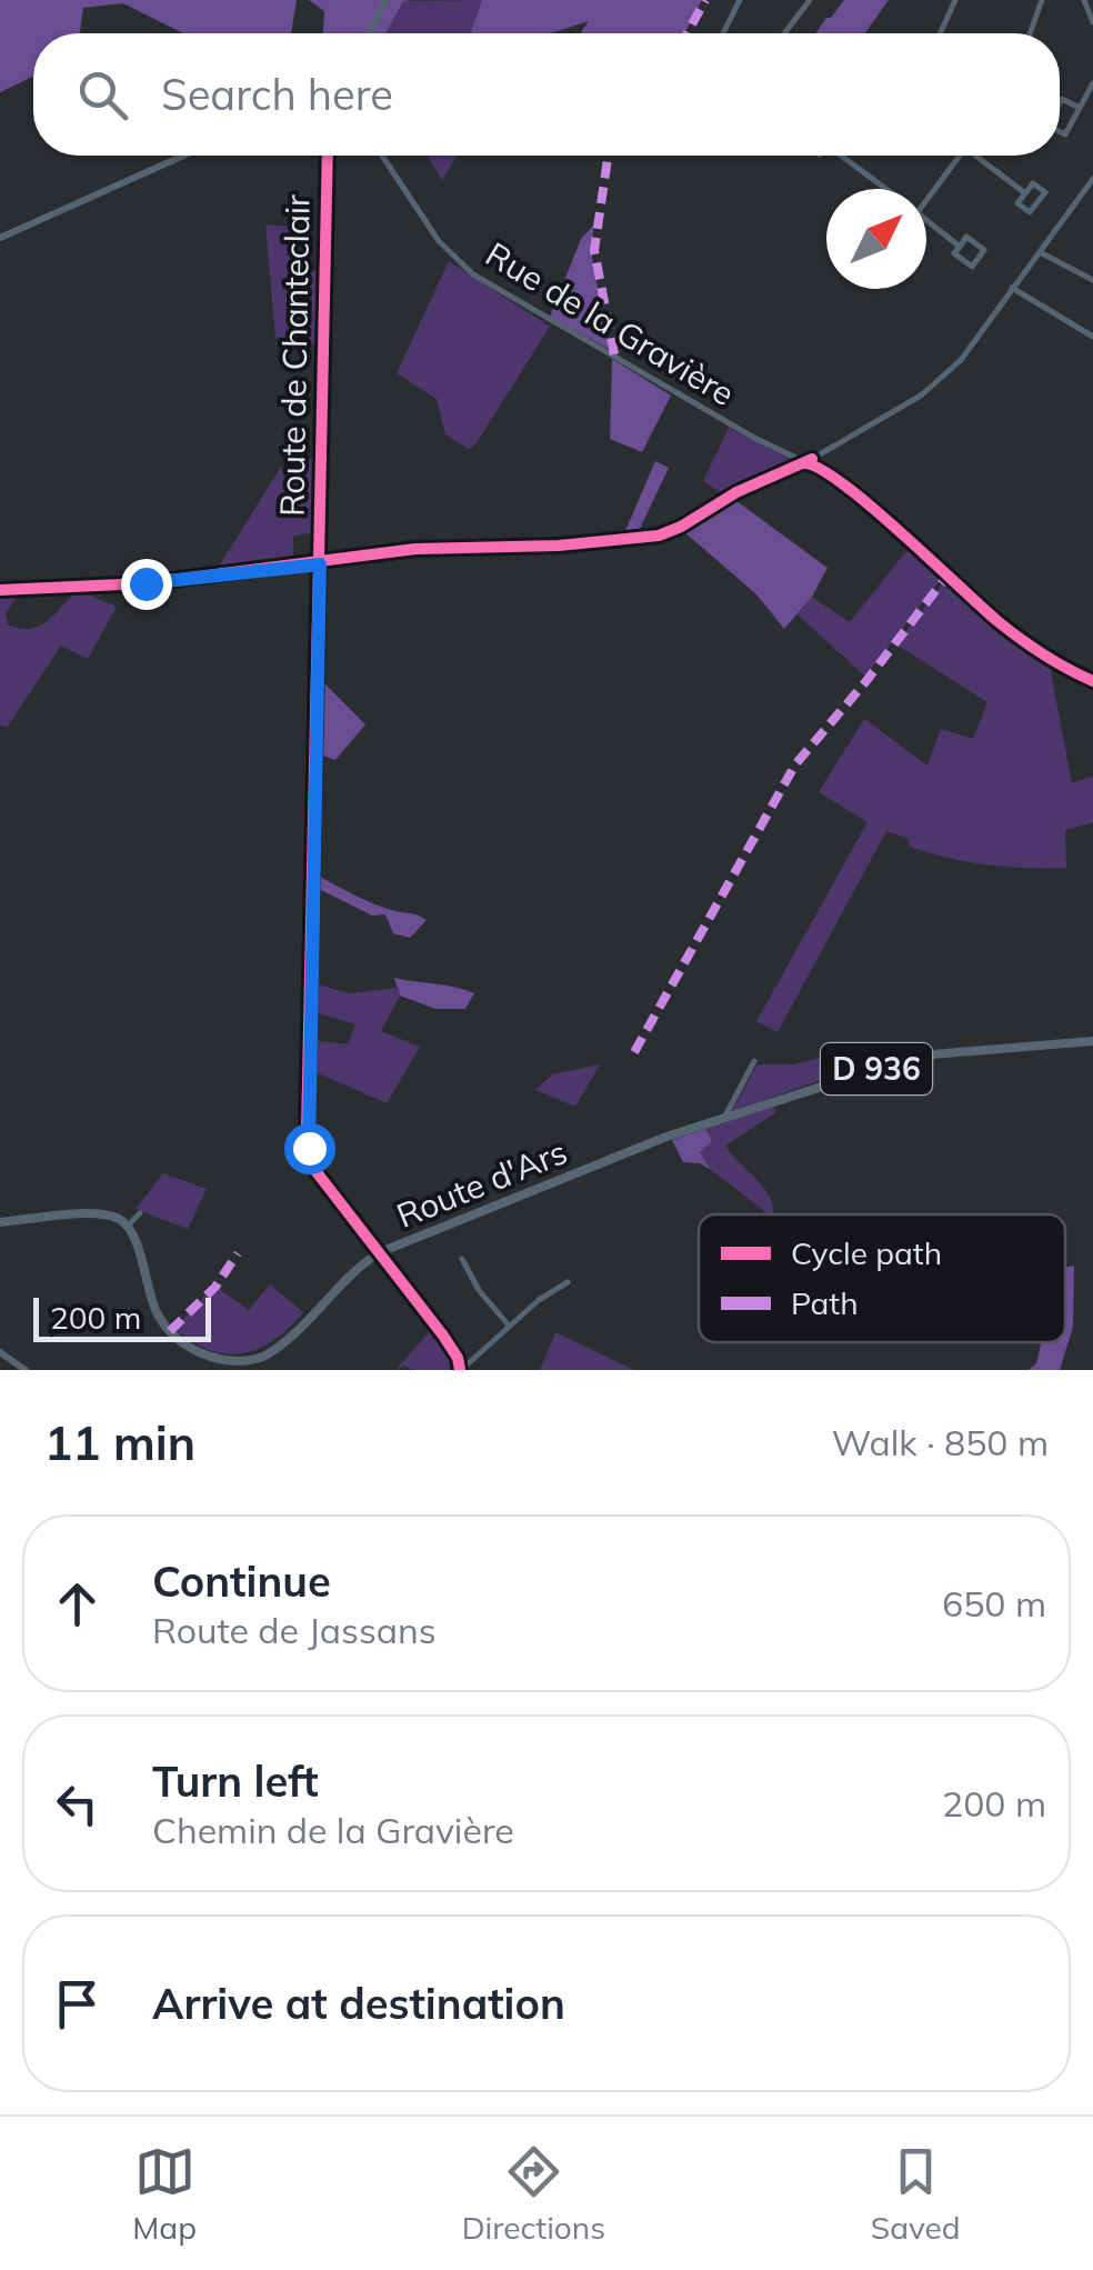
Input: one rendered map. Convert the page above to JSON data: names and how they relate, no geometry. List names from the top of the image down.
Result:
{
  "streets": {
    "main road": ["D 936", "Route d'Ars"],
    "street": ["Rue de la Gravière", "Route de Chanteclair"]
  },
  "legend": ["Cycle path", "Path"],
  "scale_bar": "200 m",
  "north": "top right",
  "page": {
    "search": "Search here",
    "scale": "200 m",
    "heading": ["11 min", "Walk · 850 m"],
    "list": [
      ["Continue", "Route de Jassans", "650 m"],
      ["Turn left", "Chemin de la Gravière", "200 m"],
      "Arrive at destination"
    ],
    "nav": ["Map", "Directions", "Saved"]
  }
}
